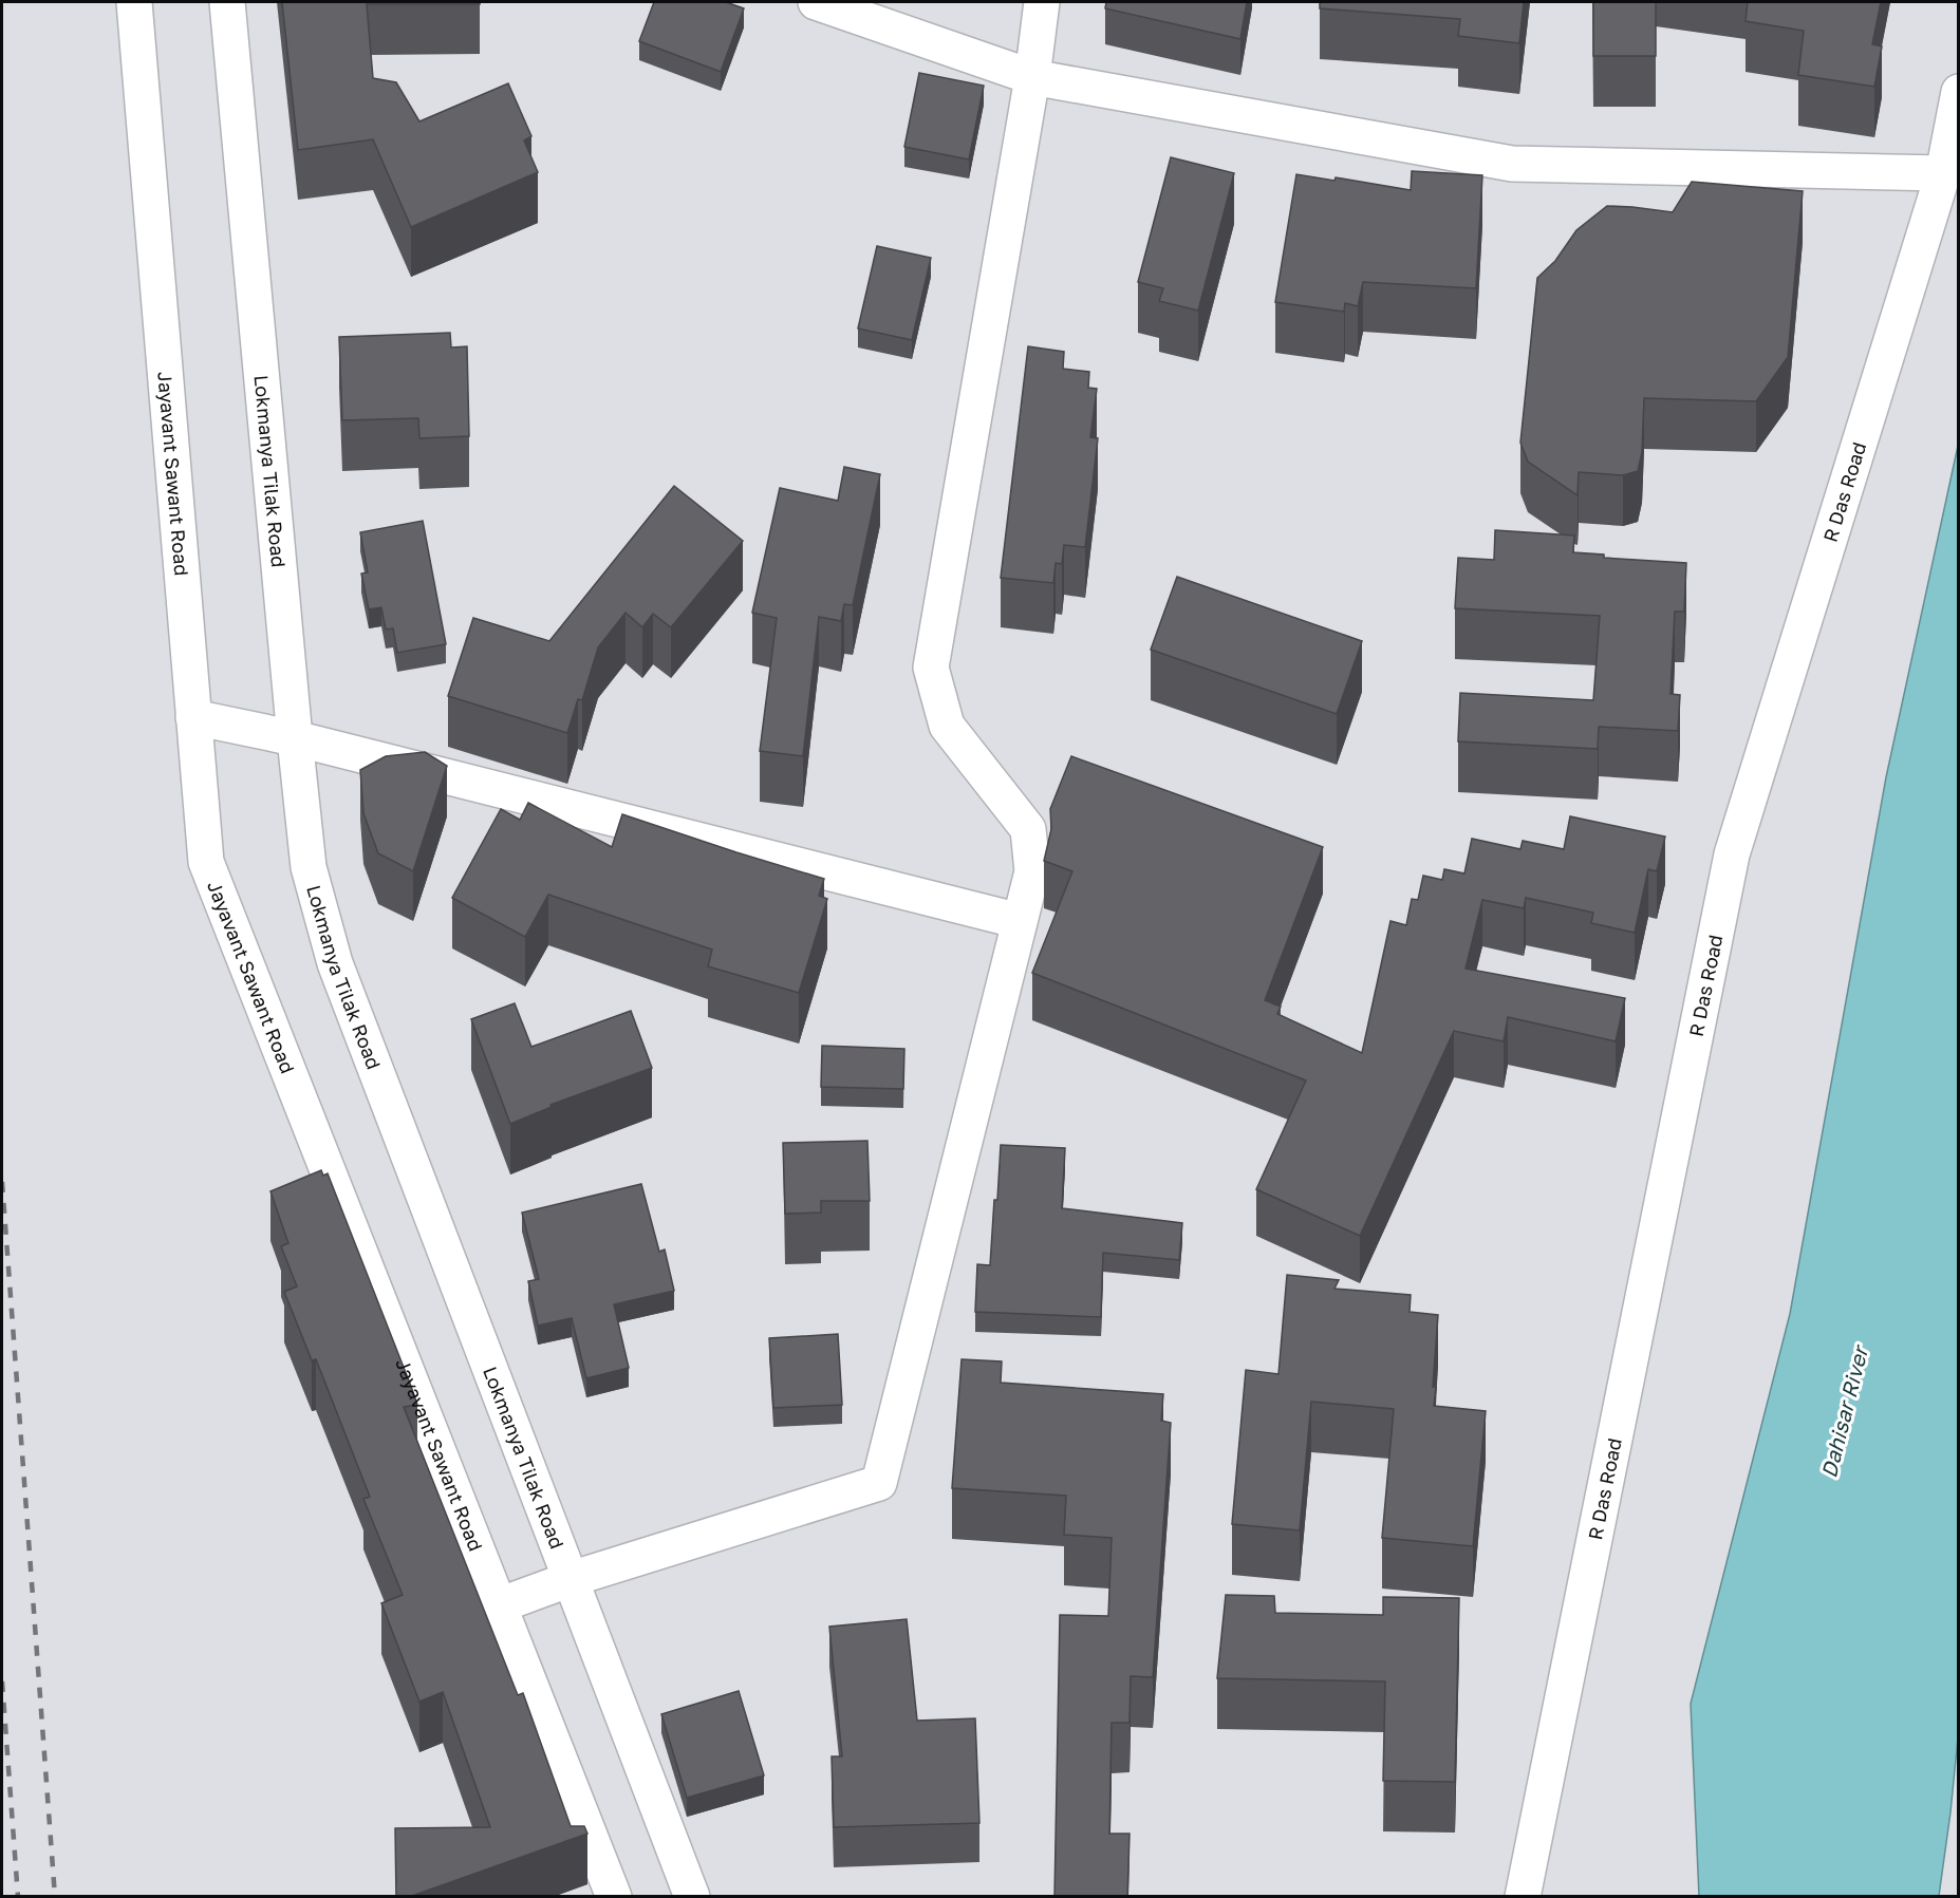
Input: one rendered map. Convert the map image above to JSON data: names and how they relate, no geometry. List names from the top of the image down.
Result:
{
  "streets": {
    "street": ["Lokmanya Tilak Road", "Jayavant Sawant Road", "R Das Road"]
  },
  "water": ["Dahisar River"]
}
